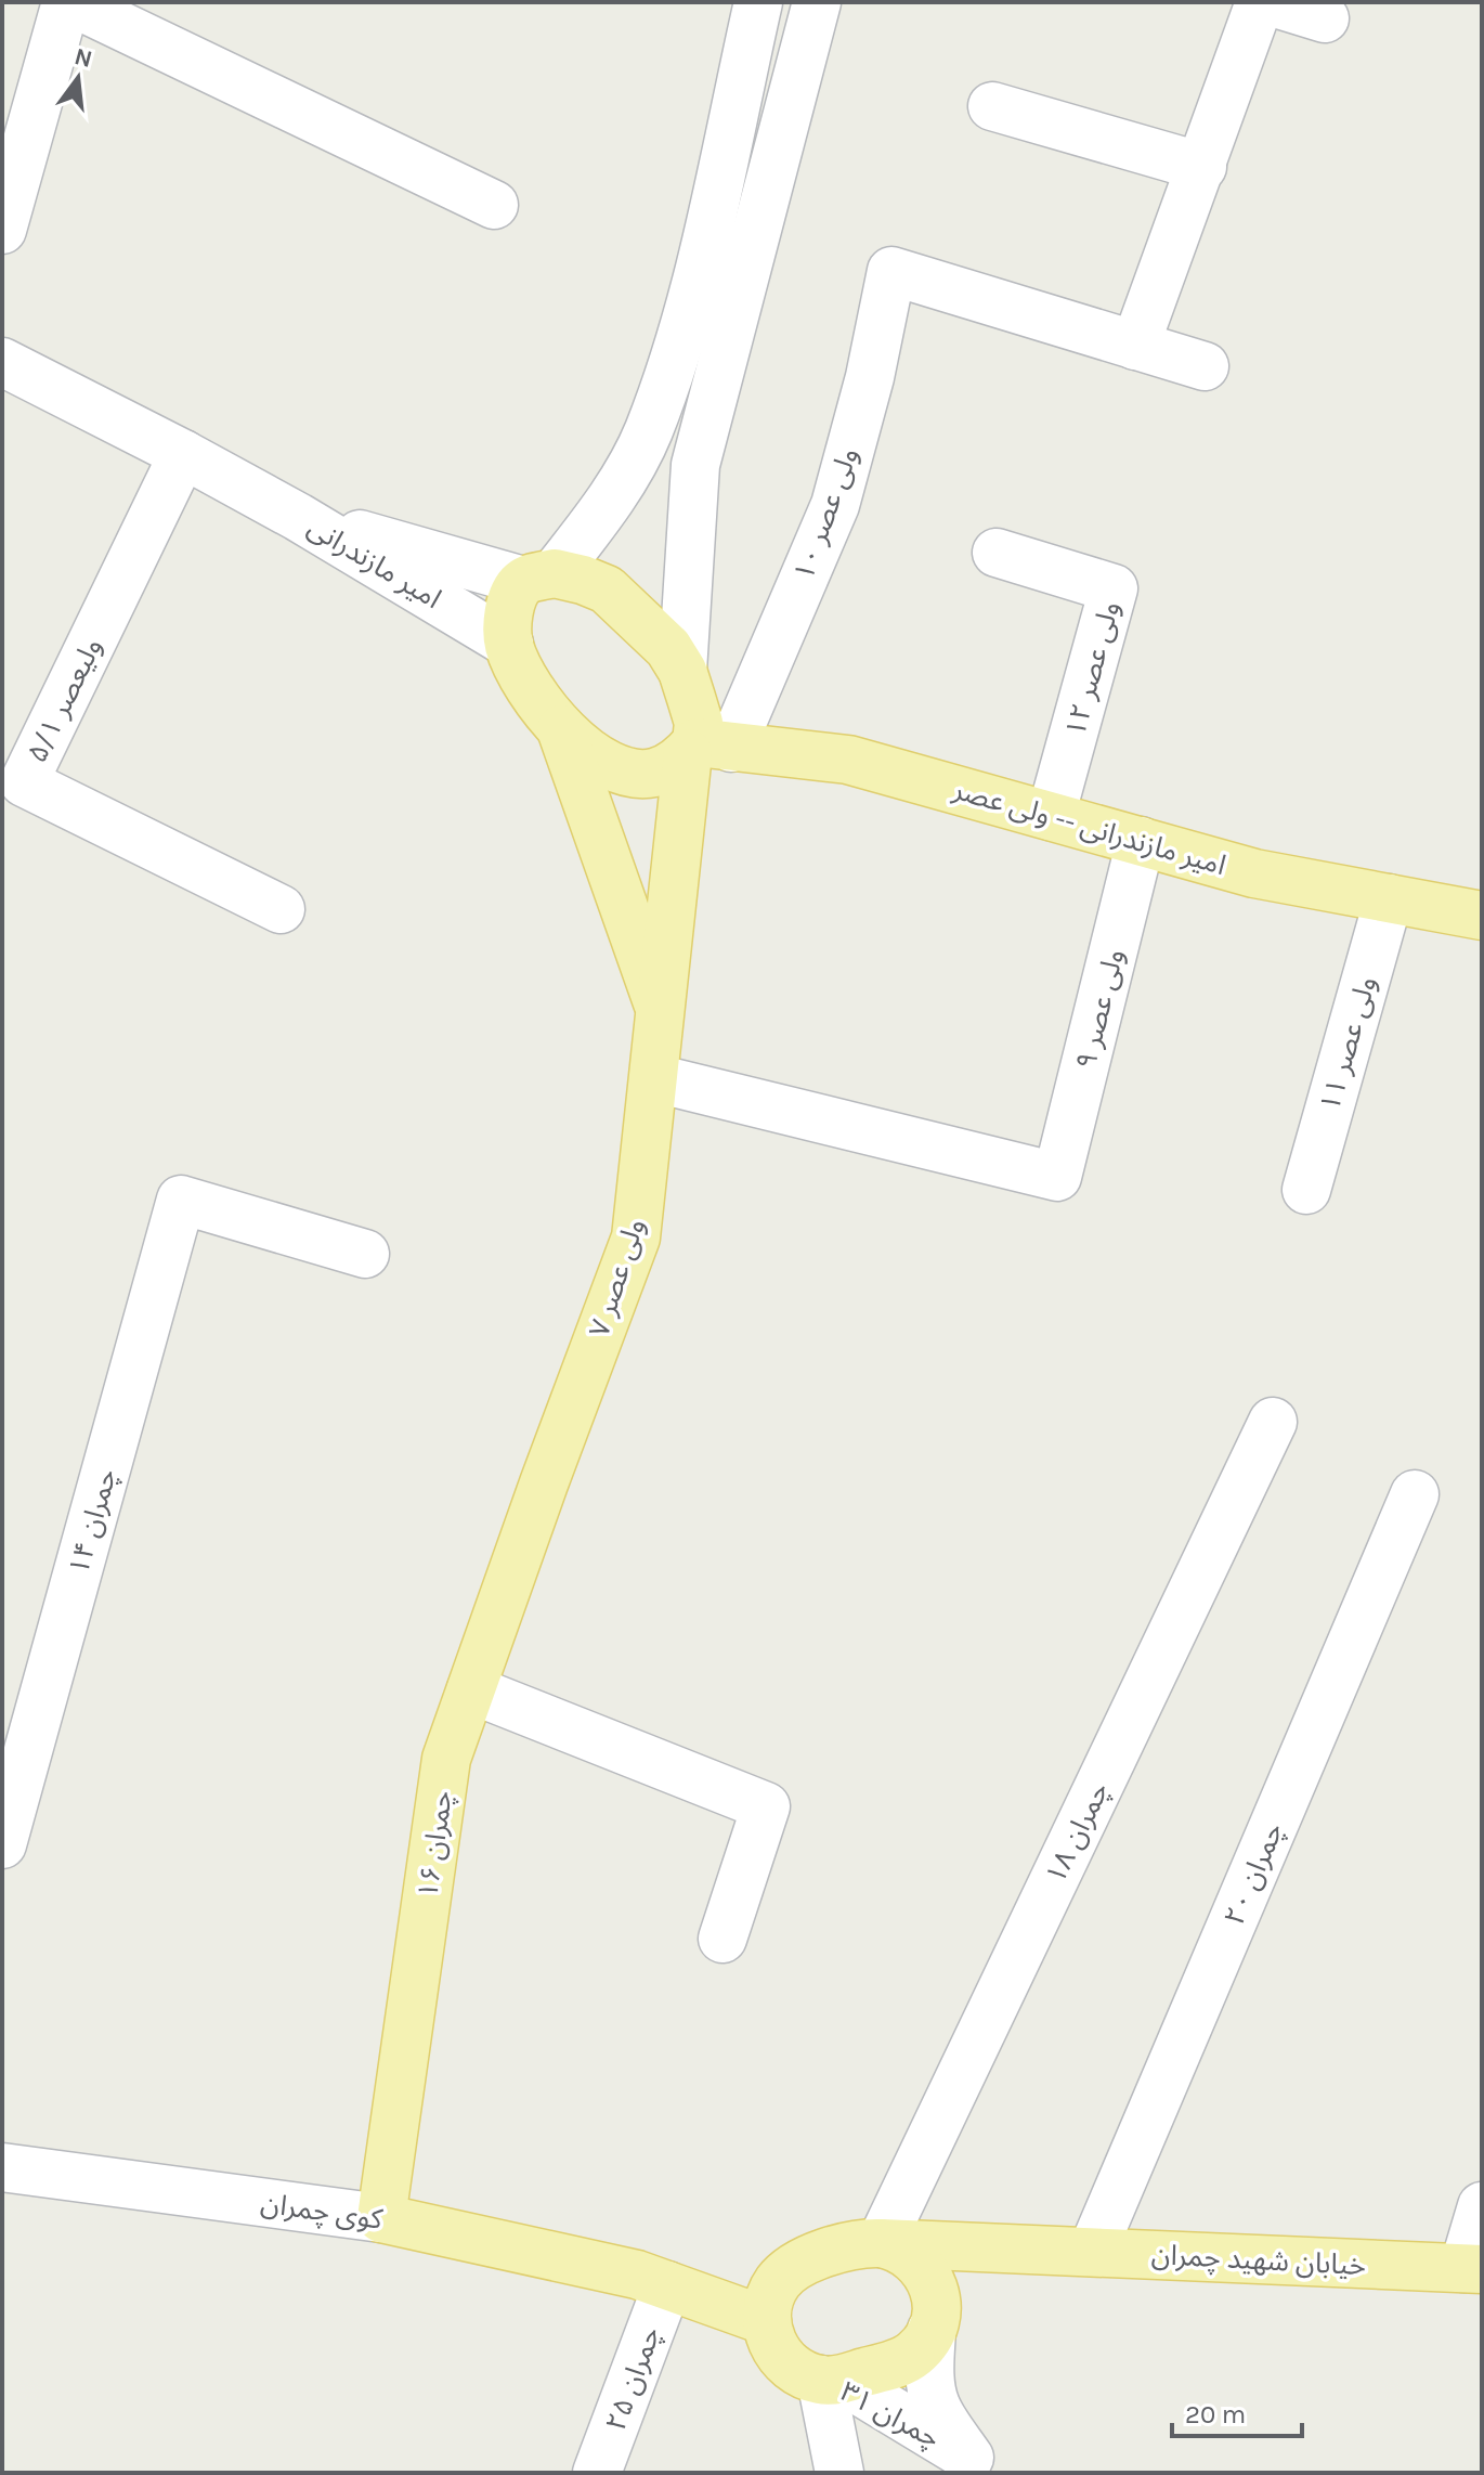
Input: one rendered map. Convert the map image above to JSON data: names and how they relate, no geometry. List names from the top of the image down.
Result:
{
  "streets": {
    "main road": [
      "امیر مازندرانی -- ولی عصر",
      "ولی عصر ۷",
      "چمران ۱۶",
      "کوی چمران",
      "خیابان شهید چمران"
    ],
    "street": [
      "ولی عصر ۱۰",
      "امیر مازندرانی",
      "ولی عصر ۱۲",
      "ولیعصر ۵/۱",
      "ولی عصر ۹",
      "ولی عصر ۱۱",
      "چمران ۱۴",
      "چمران ۱۸",
      "چمران ۲۰",
      "چمران ۲۵",
      "چمران ۳۱"
    ]
  },
  "crossings": [
    ["ولی عصر ۱۰", "امیر مازندرانی -- ولی عصر"],
    ["ولی عصر ۱۰", "ولی عصر ۷"],
    ["ولی عصر ۱۲", "امیر مازندرانی -- ولی عصر"],
    ["امیر مازندرانی -- ولی عصر", "ولی عصر ۹"],
    ["امیر مازندرانی -- ولی عصر", "ولی عصر ۱۱"],
    ["امیر مازندرانی -- ولی عصر", "ولی عصر ۷"],
    ["ولی عصر ۹", "ولی عصر ۷"],
    ["ولی عصر ۷", "چمران ۱۶"],
    ["چمران ۱۸", "کوی چمران"],
    ["چمران ۱۸", "خیابان شهید چمران"],
    ["چمران ۱۸", "چمران ۳۱"],
    ["چمران ۱۶", "کوی چمران"],
    ["چمران ۲۰", "خیابان شهید چمران"],
    ["کوی چمران", "خیابان شهید چمران"],
    ["کوی چمران", "چمران ۲۵"],
    ["کوی چمران", "چمران ۳۱"],
    ["خیابان شهید چمران", "چمران ۳۱"]
  ],
  "scale_bar": "20 m",
  "north": "top"
}
